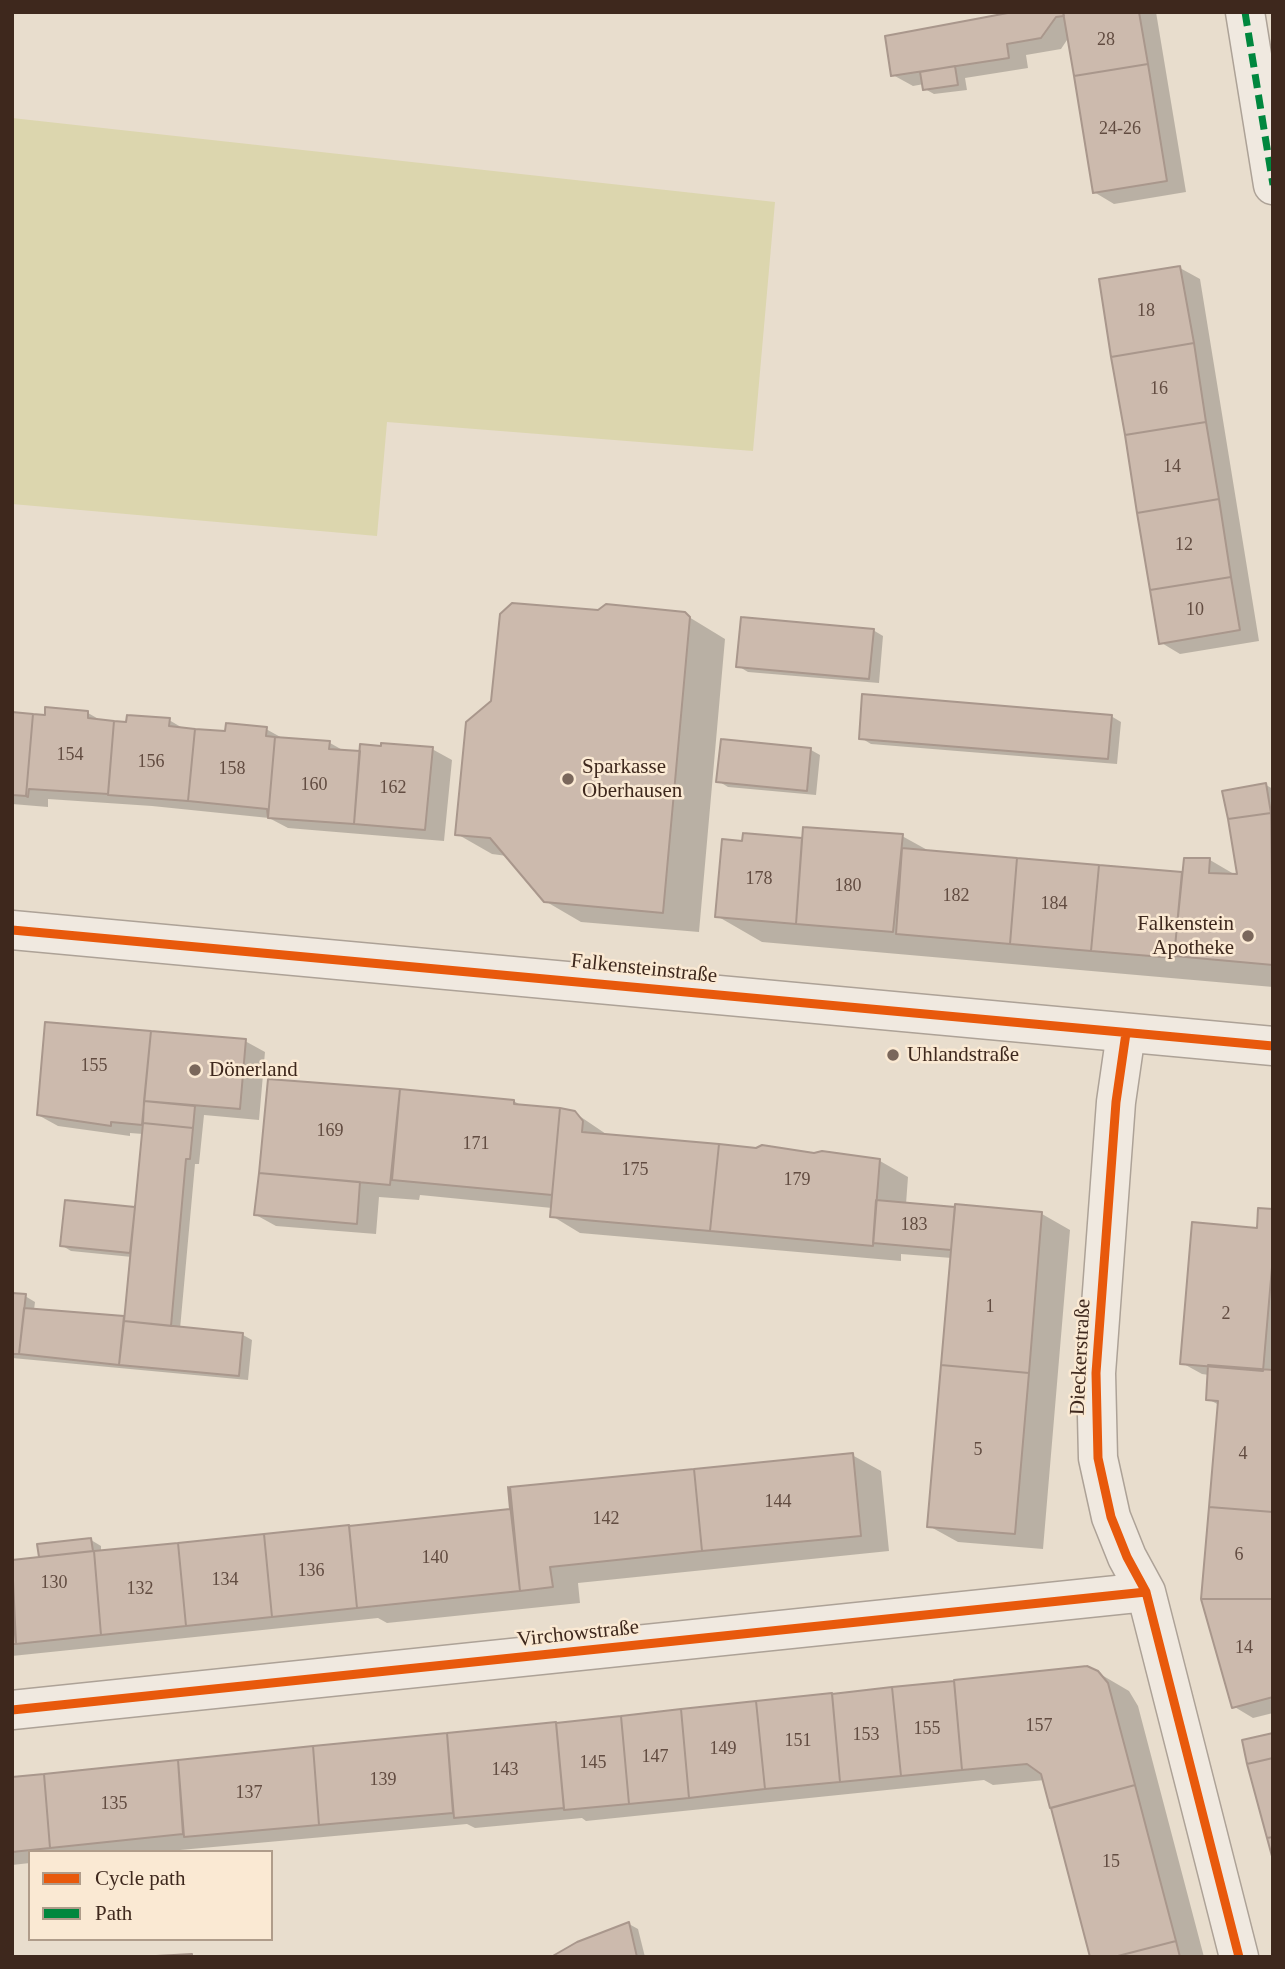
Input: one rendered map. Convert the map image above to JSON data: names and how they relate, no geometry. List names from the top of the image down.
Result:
{
  "streets": {
    "street": ["Falkensteinstraße", "Dieckerstraße", "Virchowstraße"]
  },
  "crossings": [
    ["Falkensteinstraße", "Dieckerstraße"],
    ["Dieckerstraße", "Virchowstraße"]
  ],
  "places": [
    "Sparkasse Oberhausen",
    "Falkenstein Apotheke",
    "Uhlandstraße",
    "Dönerland"
  ],
  "house_numbers": [
    "28",
    "24-26",
    "18",
    "16",
    "14",
    "12",
    "10",
    "154",
    "156",
    "158",
    "160",
    "162",
    "178",
    "180",
    "182",
    "184",
    "155",
    "169",
    "171",
    "175",
    "179",
    "183",
    "1",
    "2",
    "5",
    "4",
    "144",
    "142",
    "6",
    "140",
    "136",
    "134",
    "130",
    "132",
    "14",
    "157",
    "155",
    "153",
    "151",
    "149",
    "147",
    "145",
    "143",
    "139",
    "137",
    "135",
    "15"
  ],
  "legend": ["Cycle path", "Path"]
}
